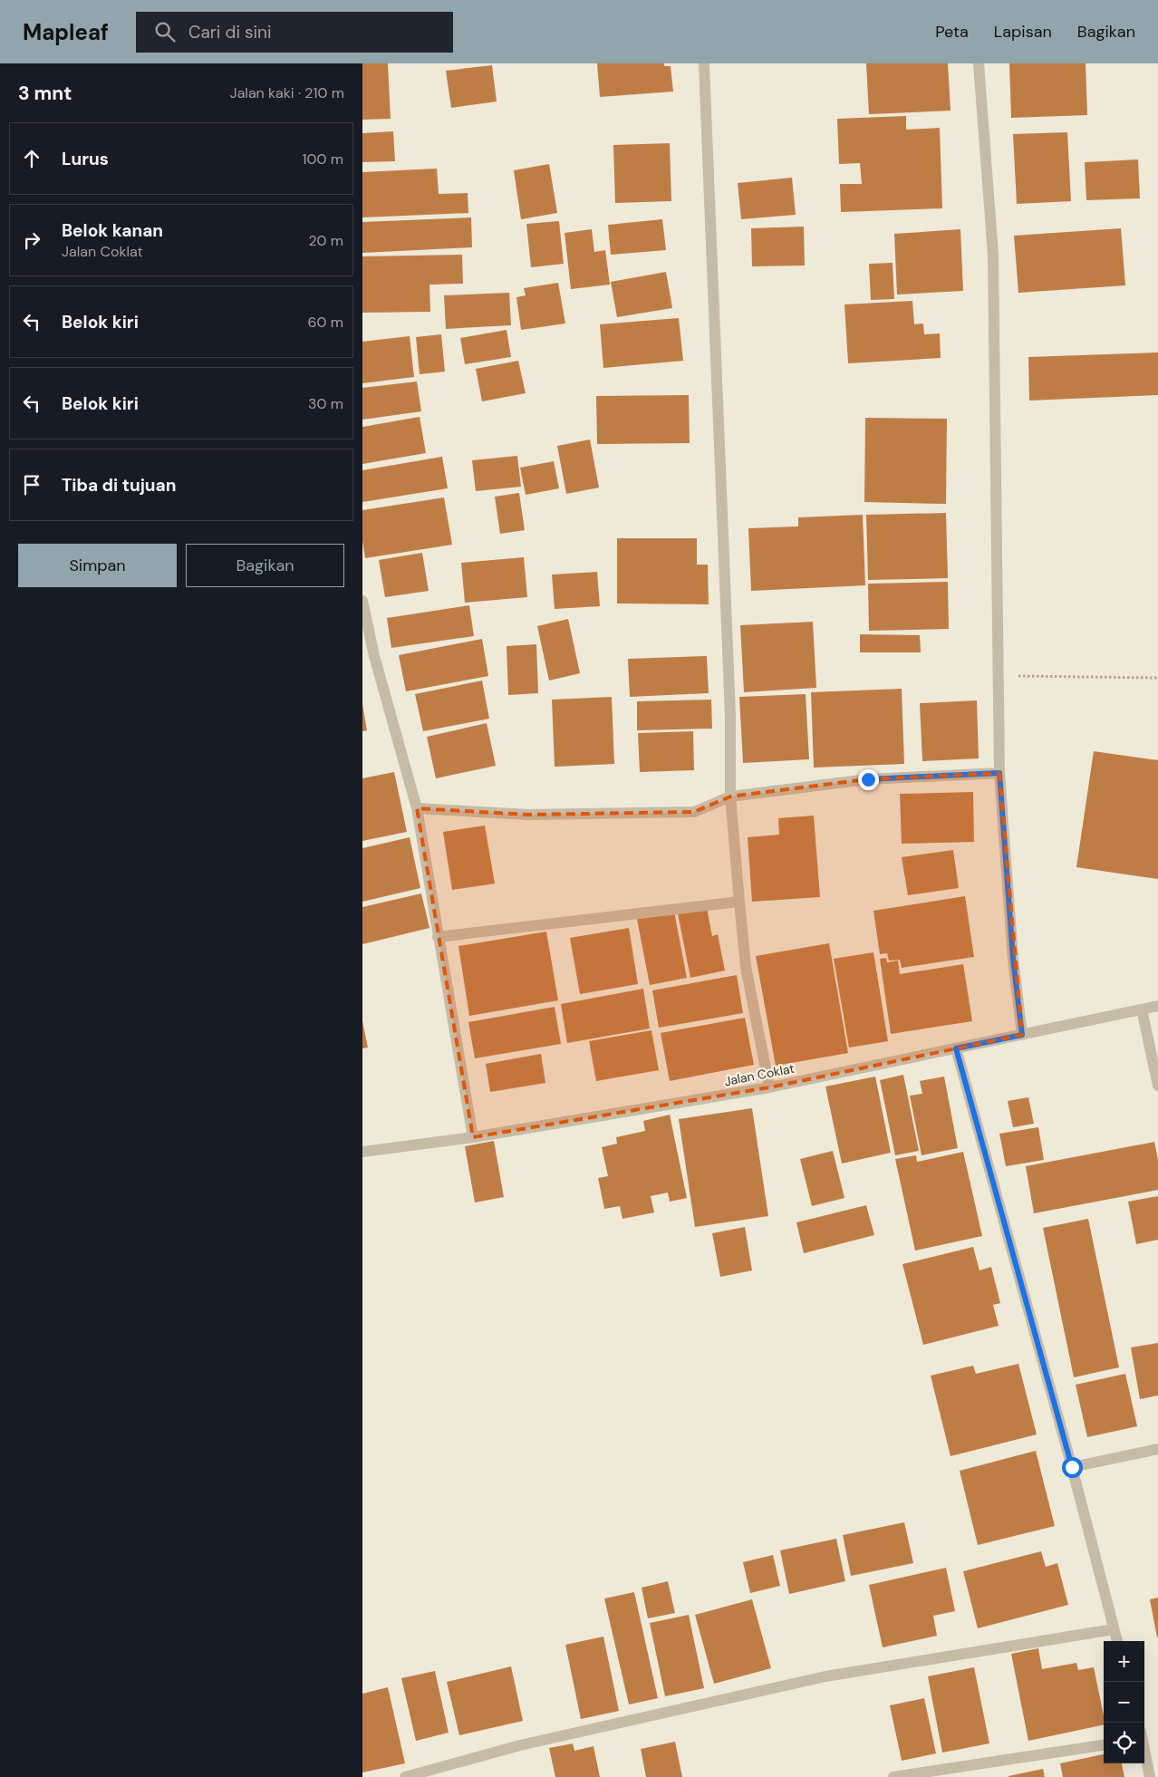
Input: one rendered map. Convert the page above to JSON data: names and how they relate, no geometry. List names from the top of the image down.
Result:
{
  "streets": {
    "street": ["Jalan Coklat"]
  },
  "page": {
    "header": "Mapleaf",
    "search": "Cari di sini",
    "nav": ["Peta", "Lapisan", "Bagikan"],
    "heading": ["3 mnt", "Jalan kaki · 210 m"],
    "list": [
      ["Lurus", "100 m"],
      ["Belok kanan", "Jalan Coklat", "20 m"],
      ["Belok kiri", "60 m"],
      ["Belok kiri", "30 m"],
      "Tiba di tujuan"
    ],
    "buttons": ["Simpan", "Bagikan"],
    "map_buttons": ["+", "−"]
  }
}
